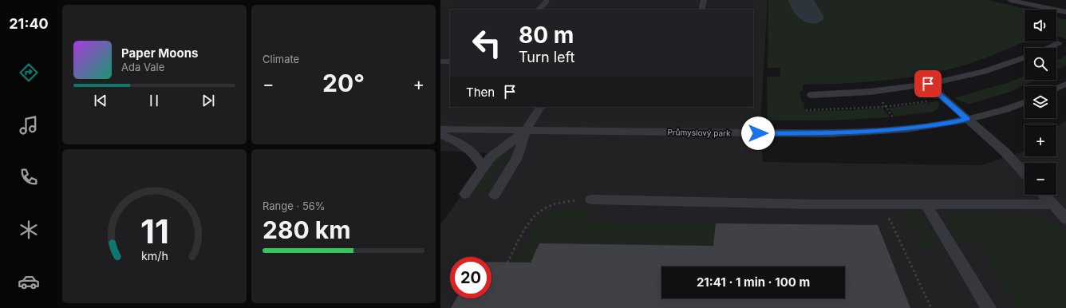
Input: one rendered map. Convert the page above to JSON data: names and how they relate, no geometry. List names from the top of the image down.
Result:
{
  "streets": {
    "lane": ["Průmyslový park"]
  },
  "page": {
    "tabs": "21:40",
    "tile": [
      "Climate",
      ["Range · 56%", "280 km"]
    ],
    "map_buttons": ["+", "−"],
    "turn": ["80 m", "Turn left"],
    "song": ["Paper Moons", "Ada Vale"],
    "heat": ["−", "20°", "+"],
    "then": "Then",
    "limit": "20",
    "trip": "21:41 · 1 min · 100 m",
    "gauge": ["11", "km/h"]
  }
}
